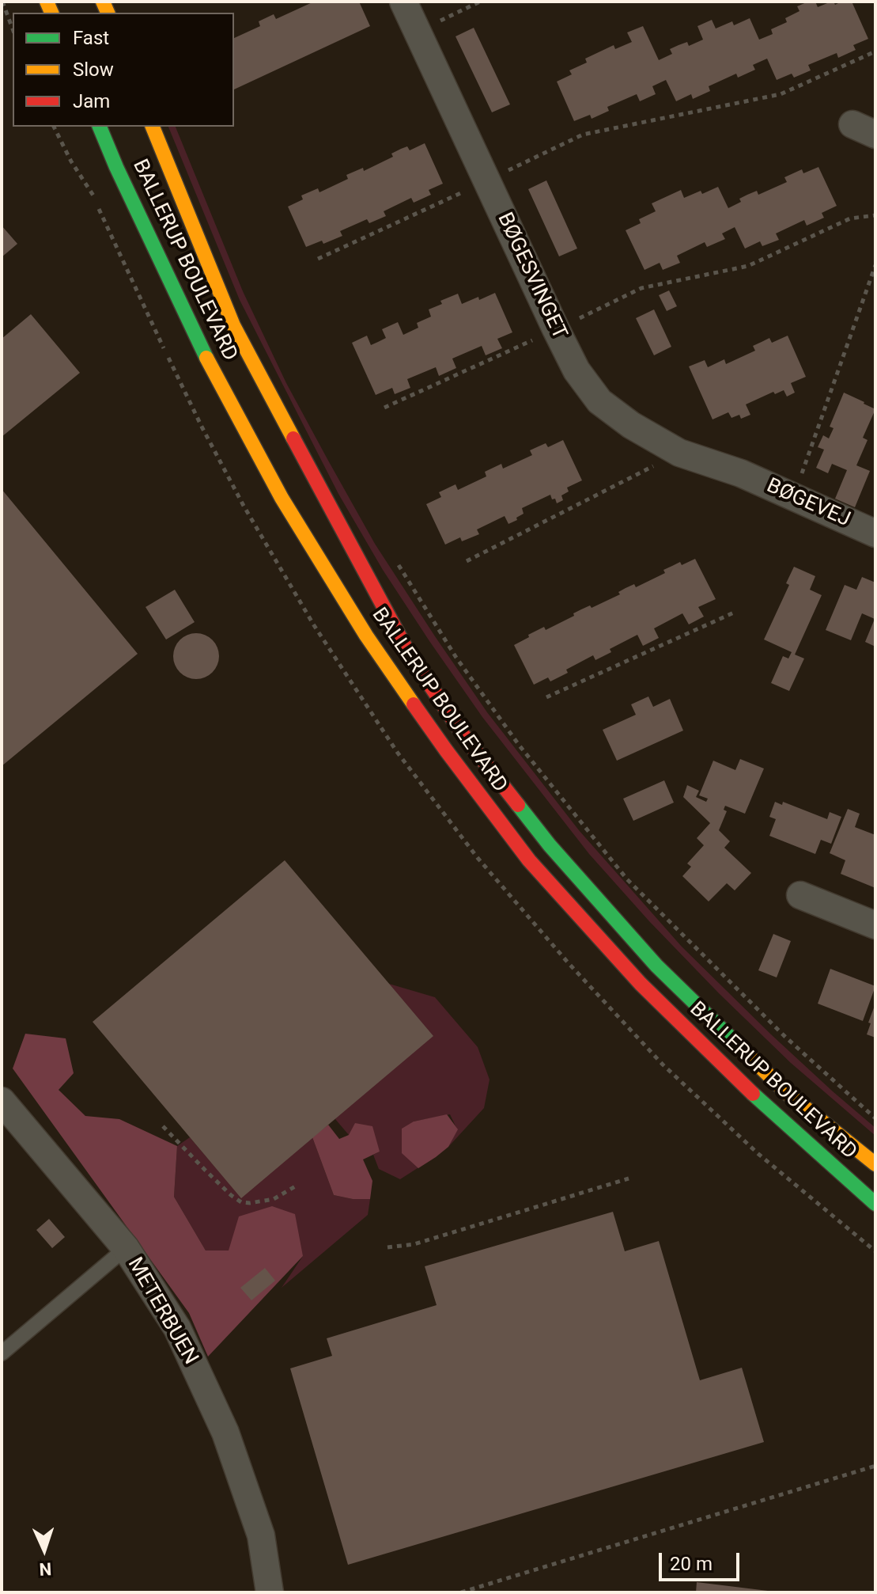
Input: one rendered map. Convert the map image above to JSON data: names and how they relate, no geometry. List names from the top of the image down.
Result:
{
  "streets": {
    "street": [
      "BALLERUP BOULEVARD",
      "BØGESVINGET",
      "BØGEVEJ",
      "METERBUEN"
    ]
  },
  "crossings": [
    ["BØGESVINGET", "BØGEVEJ"]
  ],
  "legend": ["Fast", "Slow", "Jam"],
  "scale_bar": "20 m",
  "north": "bottom"
}
